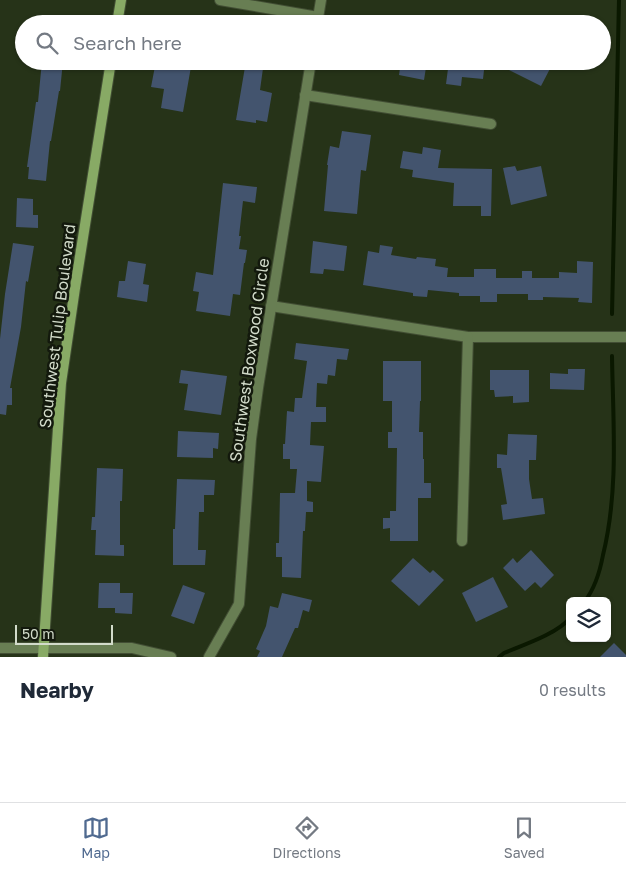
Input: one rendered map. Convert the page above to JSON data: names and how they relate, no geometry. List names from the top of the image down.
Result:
{
  "streets": {
    "street": ["Southwest Tulip Boulevard", "Southwest Boxwood Circle"]
  },
  "scale_bar": "50 m",
  "page": {
    "search": "Search here",
    "scale": "50 m",
    "heading": ["Nearby", "0 results"],
    "nav": ["Map", "Directions", "Saved"]
  }
}
